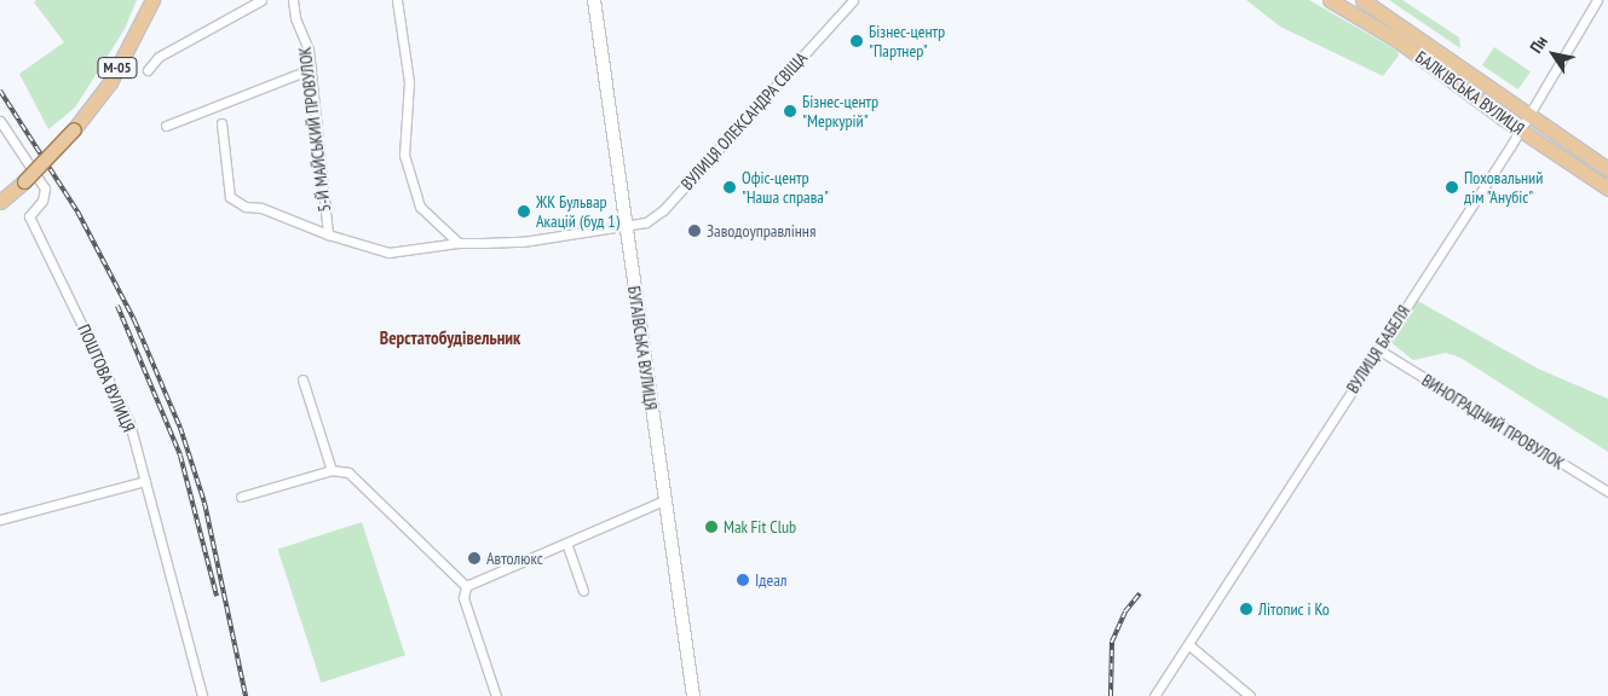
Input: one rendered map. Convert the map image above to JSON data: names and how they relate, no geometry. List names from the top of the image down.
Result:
{
  "streets": {
    "main road": ["М-05", "БАЛКІВСЬКА ВУЛИЦЯ", "БУГАЇВСЬКА ВУЛИЦЯ"],
    "street": [
      "ВУЛИЦЯ ОЛЕКСАНДРА СВІЩА",
      "5-Й МАЙСЬКИЙ ПРОВУЛОК",
      "ВУЛИЦЯ БАБЕЛЯ",
      "ПОШТОВА ВУЛИЦЯ",
      "ВИНОГРАДНИЙ ПРОВУЛОК"
    ]
  },
  "crossings": [
    ["БАЛКІВСЬКА ВУЛИЦЯ", "ВУЛИЦЯ БАБЕЛЯ"],
    ["ВУЛИЦЯ ОЛЕКСАНДРА СВІЩА", "5-Й МАЙСЬКИЙ ПРОВУЛОК"],
    ["ВУЛИЦЯ ОЛЕКСАНДРА СВІЩА", "БУГАЇВСЬКА ВУЛИЦЯ"],
    ["ВУЛИЦЯ БАБЕЛЯ", "ВИНОГРАДНИЙ ПРОВУЛОК"]
  ],
  "districts": ["Верстатобудівельник"],
  "places": [
    "Бізнес-центр \"Партнер\"",
    "Бізнес-центр \"Меркурій\"",
    "Офіс-центр \"Наша справа\"",
    "Поховальний дім \"Анубіс\"",
    "ЖК Бульвар Акацій (буд 1)",
    "Заводоуправління",
    "Mak Fit Club",
    "Автолюкс",
    "Ідеал",
    "Літопис і Ко"
  ],
  "north": "top left"
}
